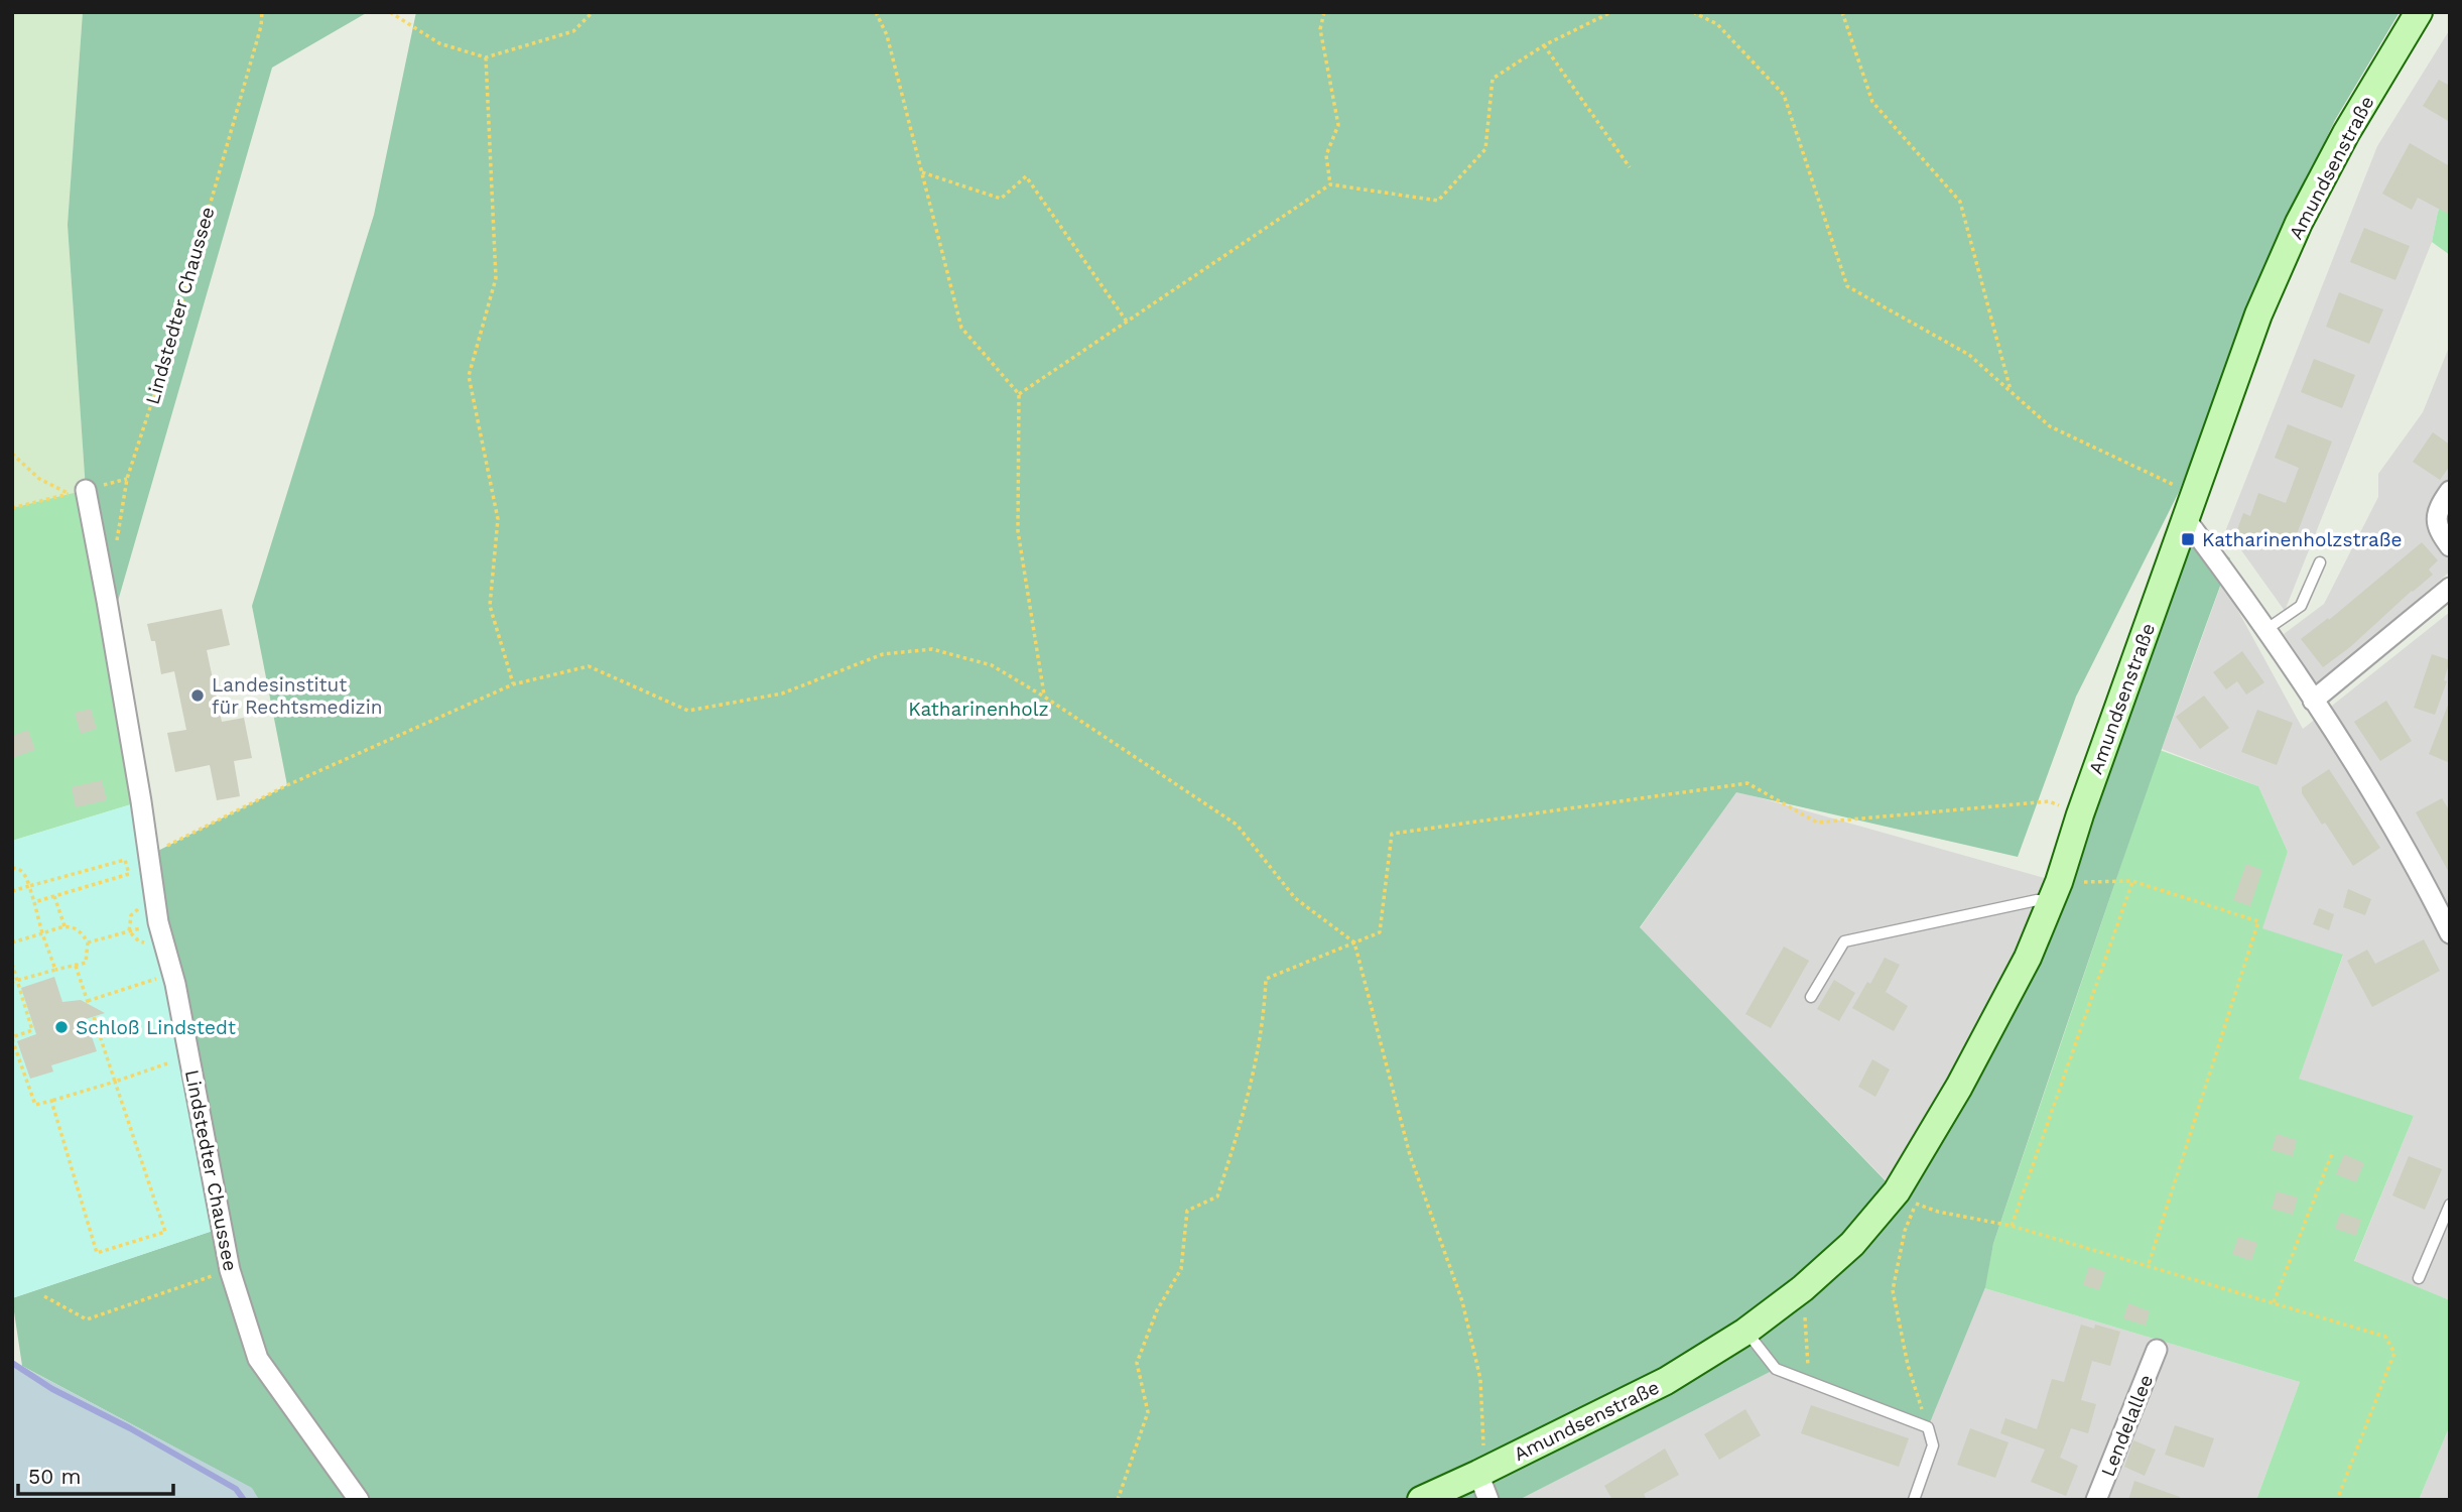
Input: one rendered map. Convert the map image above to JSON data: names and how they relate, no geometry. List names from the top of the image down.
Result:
{
  "streets": {
    "street": ["Amundsenstraße", "Lindstedter Chaussee", "Lendelallee"]
  },
  "parks": ["Katharinenholz"],
  "places": {
    "transit": ["Katharinenholzstraße"],
    "other": ["Landesinstitut für Rechtsmedizin", "Schloß Lindstedt"]
  },
  "scale_bar": "50 m"
}
